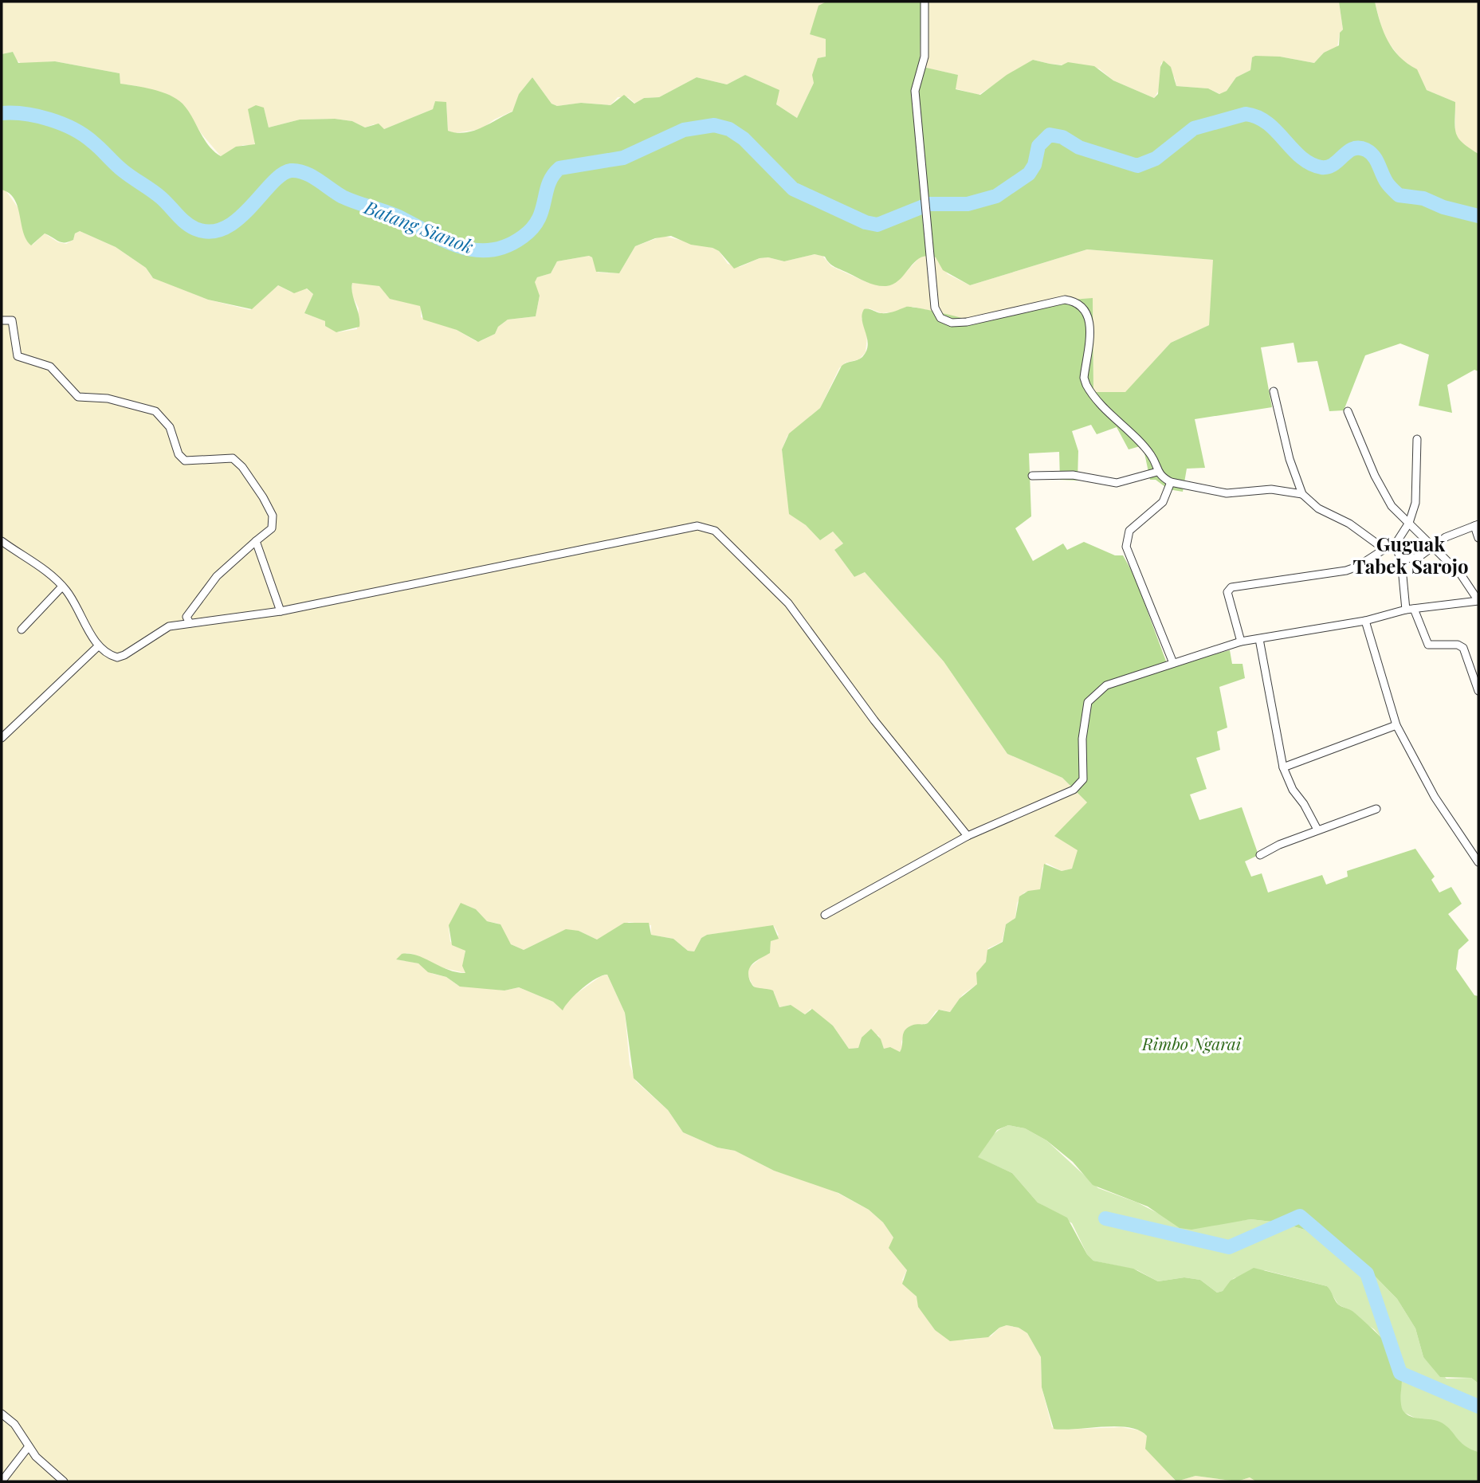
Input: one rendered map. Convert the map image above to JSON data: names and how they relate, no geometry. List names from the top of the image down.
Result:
{
  "districts": ["Guguak Tabek Sarojo"],
  "water": ["Batang Sianok"],
  "parks": ["Rimbo Ngarai"]
}
